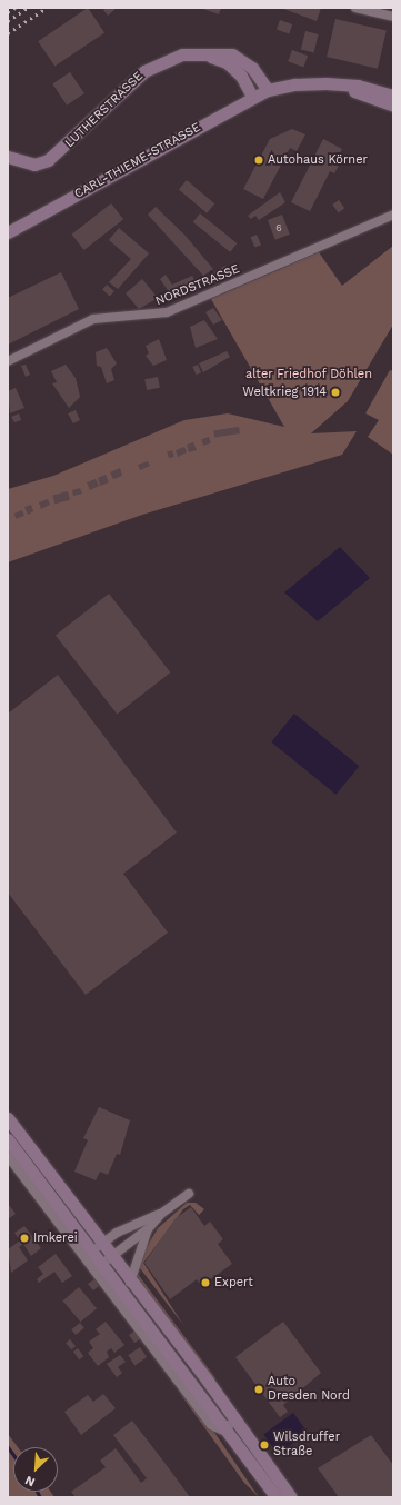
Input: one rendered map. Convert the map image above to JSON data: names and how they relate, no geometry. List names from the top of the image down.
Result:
{
  "streets": {
    "main road": ["LUTHERSTRASSE", "CARL-THIEME-STRASSE"],
    "street": ["NORDSTRASSE"]
  },
  "crossings": [
    ["LUTHERSTRASSE", "CARL-THIEME-STRASSE"]
  ],
  "parks": ["alter Friedhof Döhlen"],
  "places": [
    "Autohaus Körner",
    "Weltkrieg 1914",
    "Imkerei",
    "Expert",
    "Auto Dresden Nord",
    "Wilsdruffer Straße"
  ],
  "house_numbers": ["6"],
  "north": "bottom left"
}
